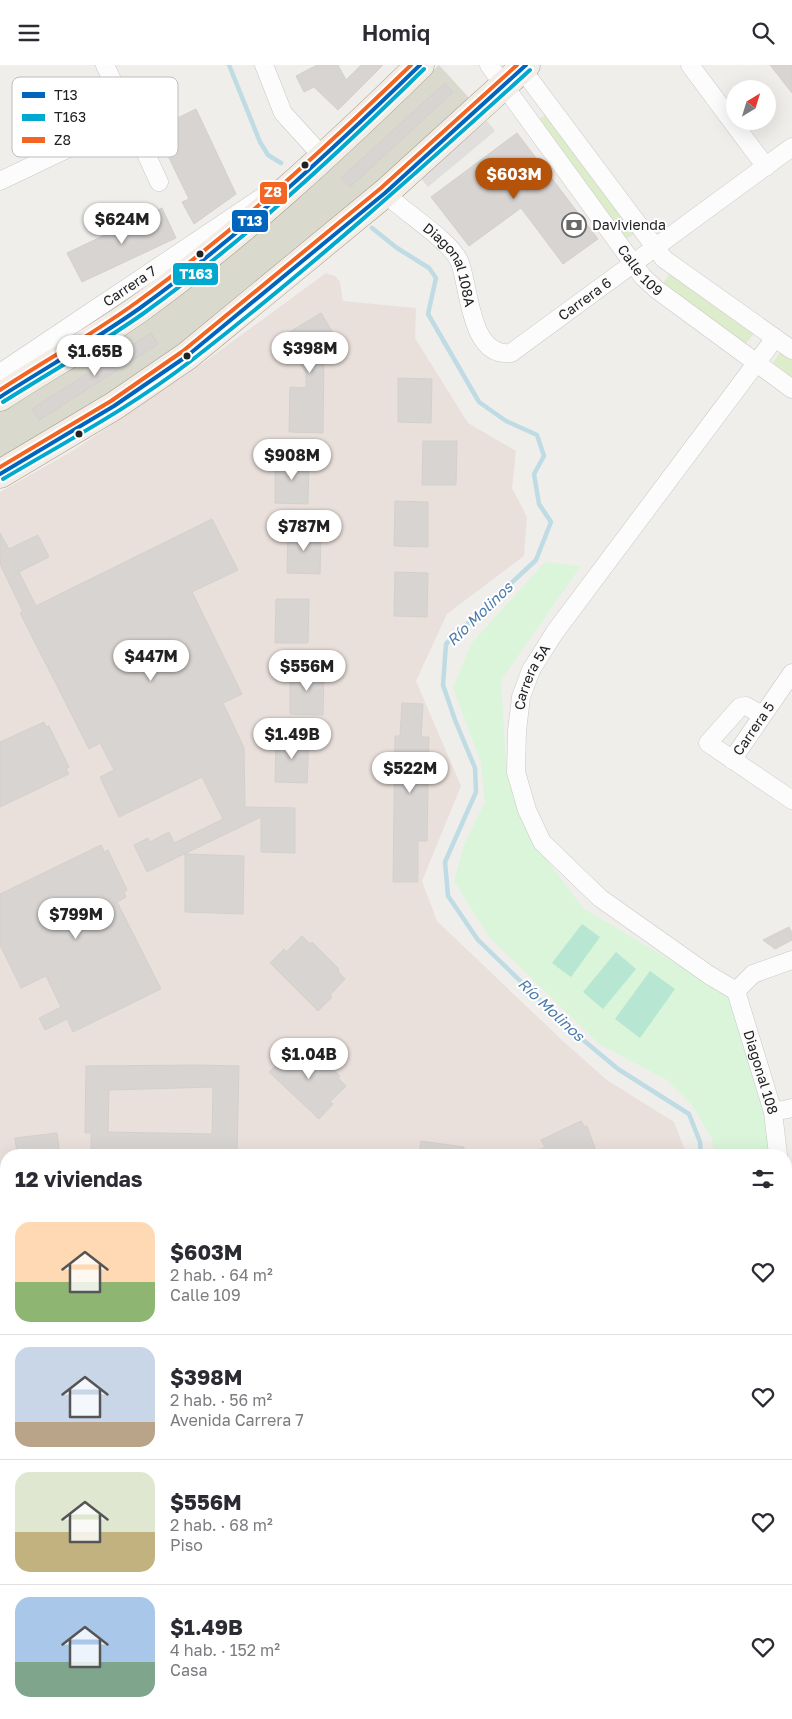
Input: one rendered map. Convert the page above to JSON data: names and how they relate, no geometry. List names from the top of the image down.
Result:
{
  "streets": {
    "street": [
      "Diagonal 108A",
      "Calle 109",
      "Carrera 7",
      "Carrera 6",
      "Carrera 5A",
      "Carrera 5",
      "Diagonal 108"
    ]
  },
  "crossings": [
    ["Diagonal 108A", "Carrera 6"],
    ["Calle 109", "Carrera 6"],
    ["Calle 109", "Carrera 5A"],
    ["Carrera 5A", "Diagonal 108"]
  ],
  "water": ["Río Molinos"],
  "places": {
    "bank": ["Davivienda"]
  },
  "lines": ["transit line T13", "transit line Z8", "transit line T163"],
  "legend": ["T13", "T163", "Z8"],
  "north": "top right",
  "page": {
    "header": "Homiq",
    "price": [
      "$603M",
      "$624M",
      "$398M",
      "$1.65B",
      "$908M",
      "$787M",
      "$447M",
      "$556M",
      "$1.49B",
      "$522M",
      "$799M",
      "$1.04B"
    ],
    "heading": "12 viviendas",
    "list": [
      {
        "name": "$603M",
        "note": "2 hab. · 64 m² · Calle 109"
      },
      {
        "name": "$398M",
        "note": "2 hab. · 56 m² · Avenida Carrera 7"
      },
      {
        "name": "$556M",
        "note": "2 hab. · 68 m² · Piso"
      },
      {
        "name": "$1.49B",
        "note": "4 hab. · 152 m² · Casa"
      }
    ]
  }
}
